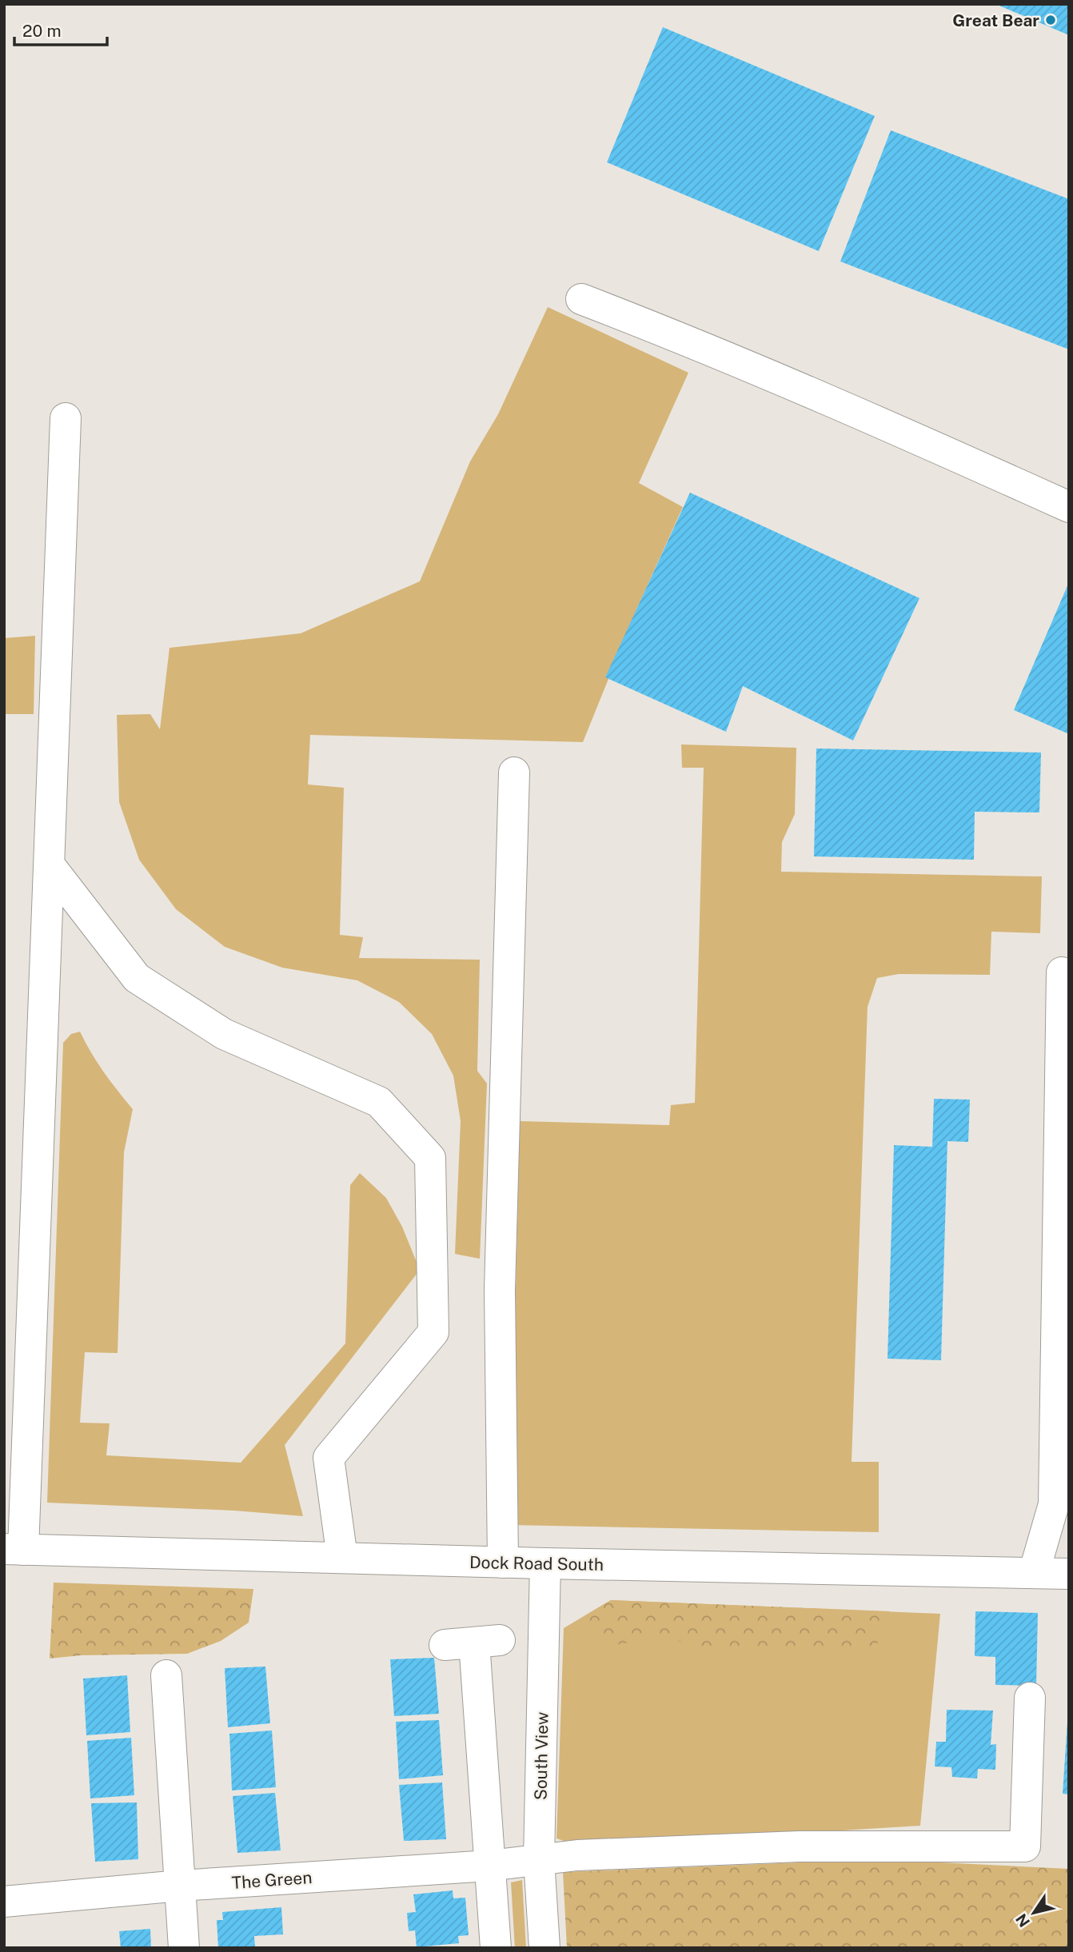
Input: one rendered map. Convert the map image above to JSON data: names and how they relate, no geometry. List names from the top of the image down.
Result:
{
  "streets": {
    "street": ["Dock Road South", "South View", "The Green"]
  },
  "crossings": [
    ["Dock Road South", "South View"],
    ["South View", "The Green"]
  ],
  "places": ["Great Bear"],
  "scale_bar": "20 m",
  "north": "bottom left"
}
